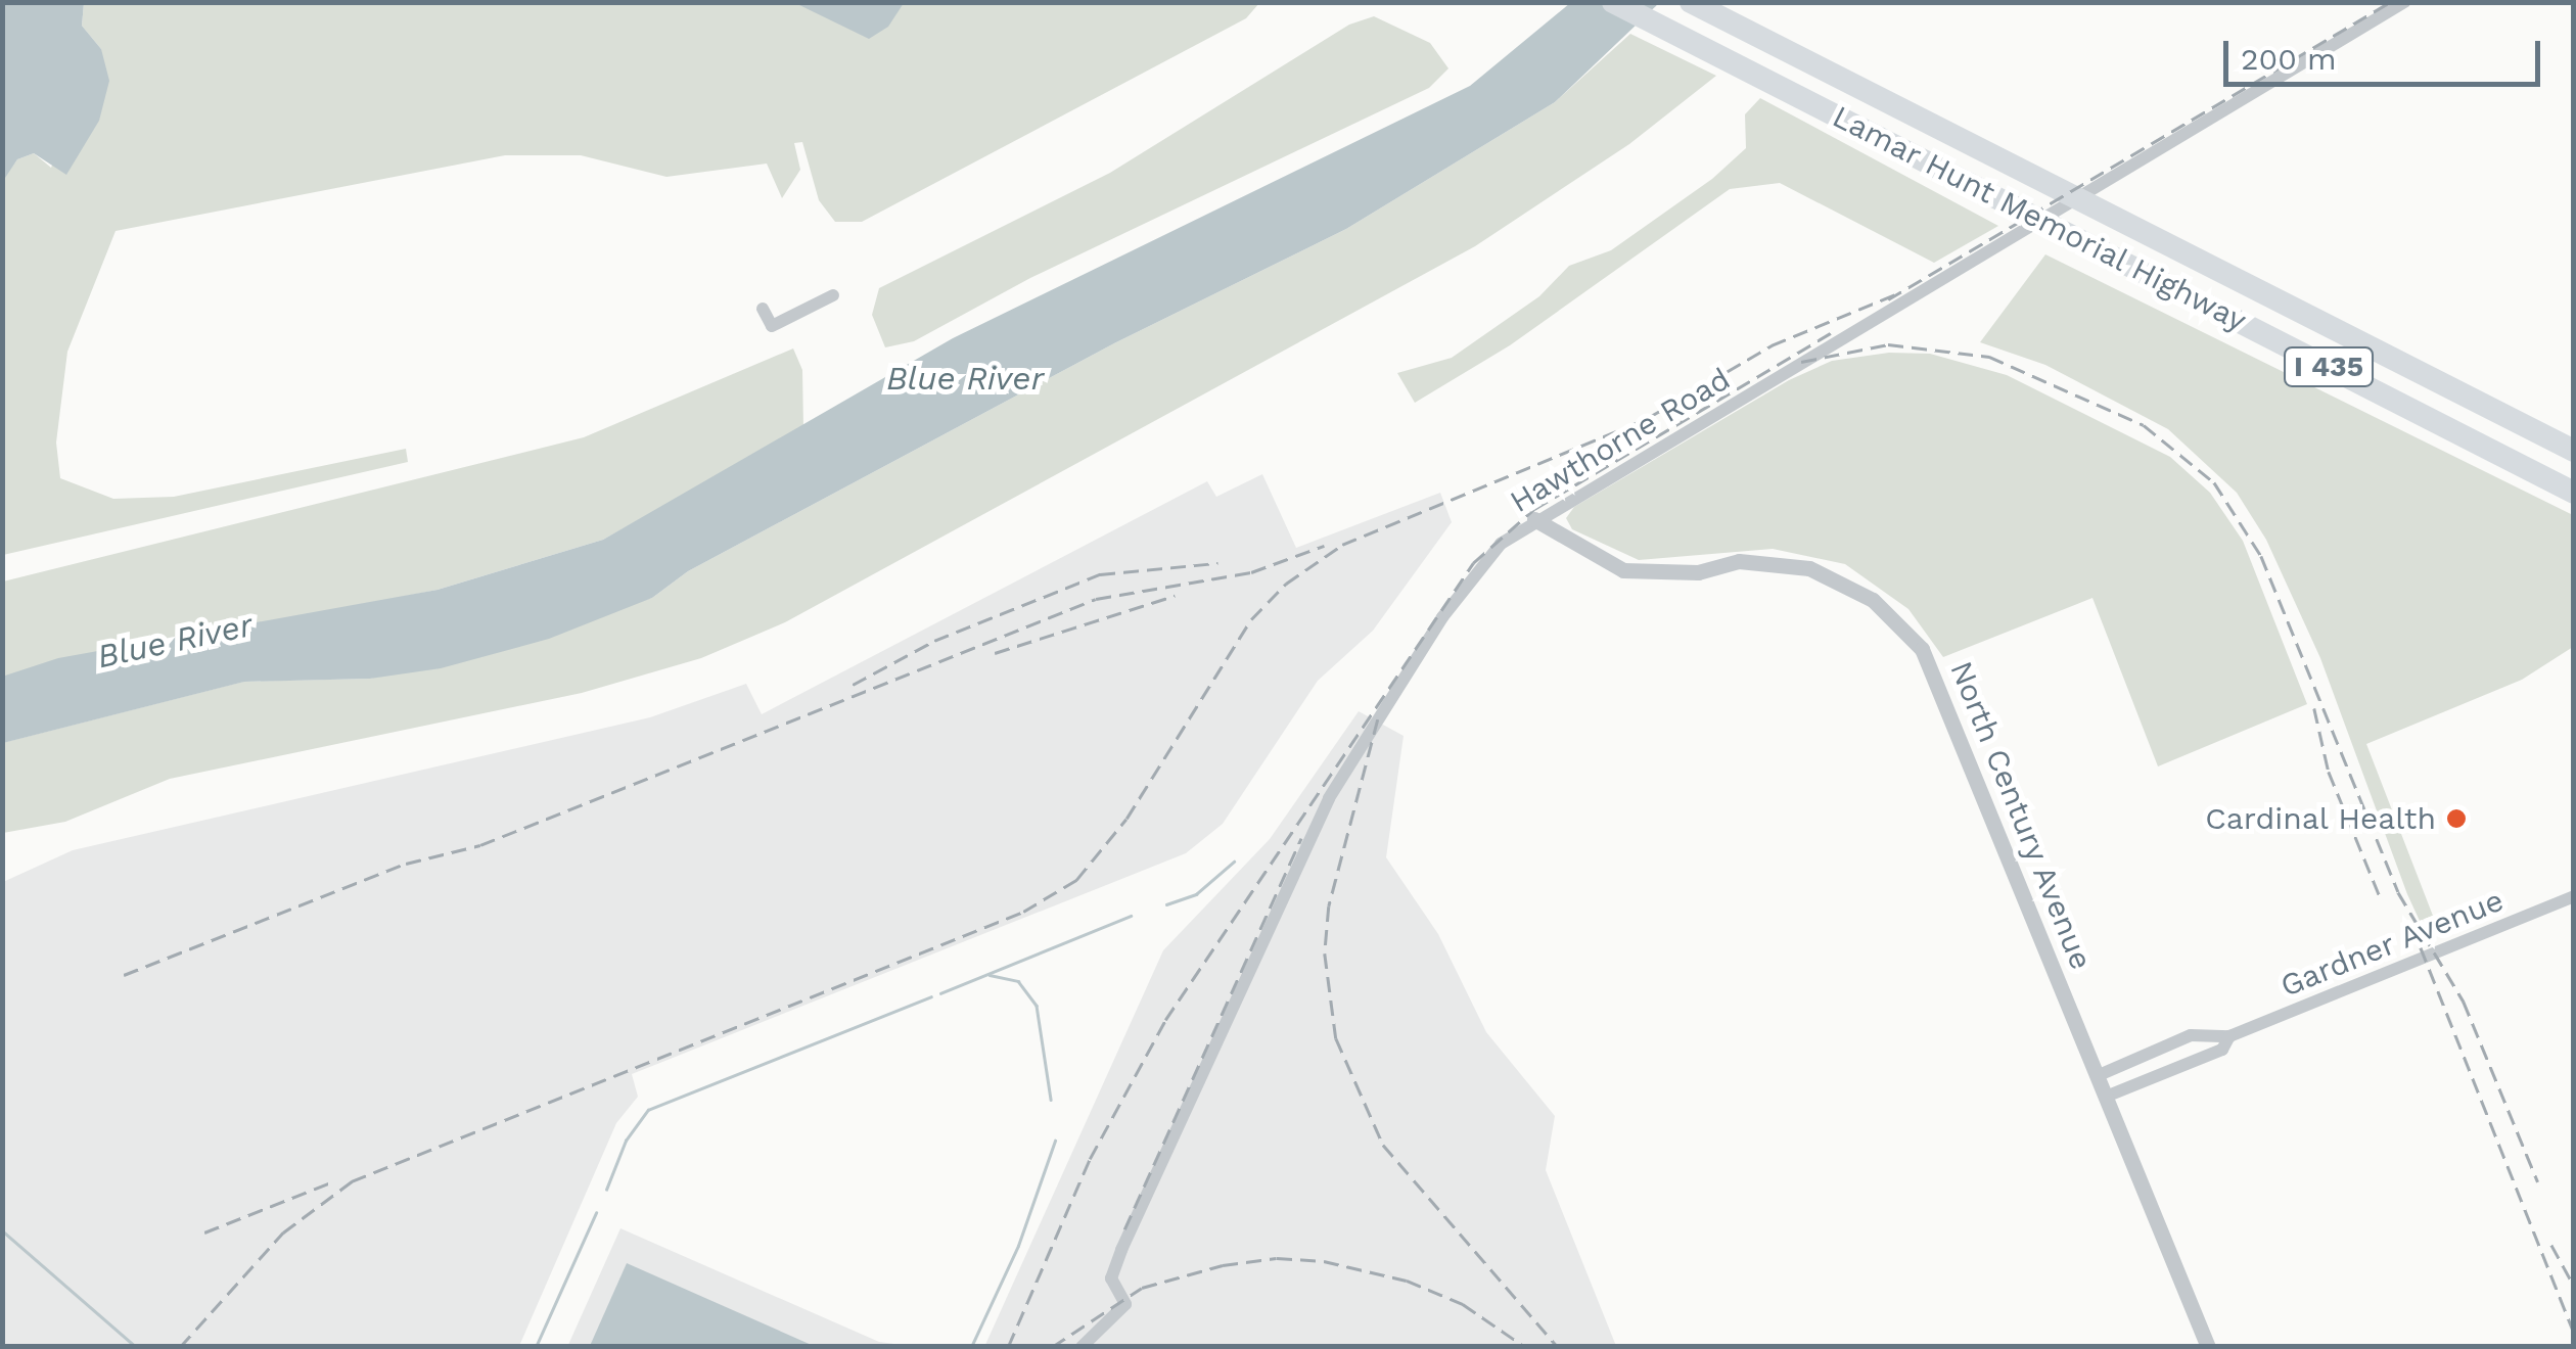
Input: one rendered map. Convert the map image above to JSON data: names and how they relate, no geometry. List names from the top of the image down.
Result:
{
  "streets": {
    "highway": ["Lamar Hunt Memorial Highway", "I 435"],
    "street": ["Hawthorne Road", "North Century Avenue", "Gardner Avenue"]
  },
  "crossings": [
    ["Hawthorne Road", "North Century Avenue"],
    ["North Century Avenue", "Gardner Avenue"]
  ],
  "water": ["Blue River"],
  "places": ["Cardinal Health"],
  "scale_bar": "200 m"
}
